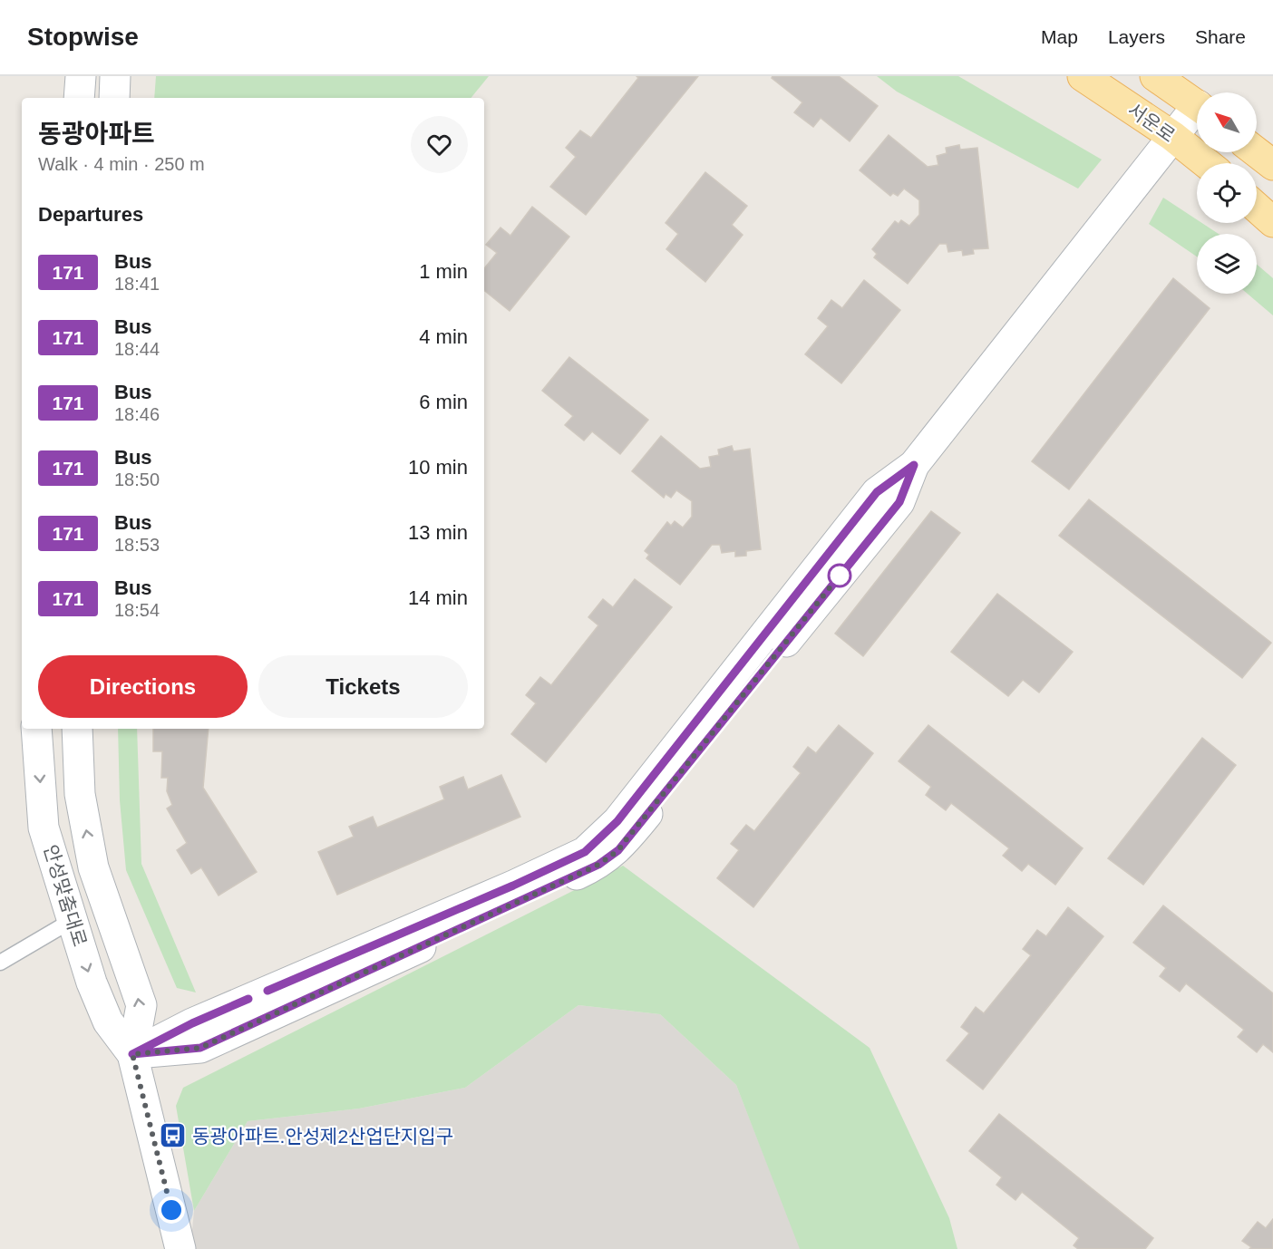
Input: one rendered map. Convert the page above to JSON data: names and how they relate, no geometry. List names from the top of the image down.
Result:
{
  "streets": {
    "main road": ["서운로"],
    "street": ["안성맞춤대로"]
  },
  "places": {
    "bus stop": ["동광아파트.안성제2산업단지입구"]
  },
  "lines": ["bus line 171"],
  "north": "top left",
  "page": {
    "header": "Stopwise",
    "nav": ["Map", "Layers", "Share"],
    "heading": [
      ["동광아파트", "Walk · 4 min · 250 m"],
      "Departures"
    ],
    "list": [
      {
        "mark": "171",
        "name": "Bus",
        "note": "18:41",
        "value": "1 min"
      },
      {
        "mark": "171",
        "name": "Bus",
        "note": "18:44",
        "value": "4 min"
      },
      {
        "mark": "171",
        "name": "Bus",
        "note": "18:46",
        "value": "6 min"
      },
      {
        "mark": "171",
        "name": "Bus",
        "note": "18:50",
        "value": "10 min"
      },
      {
        "mark": "171",
        "name": "Bus",
        "note": "18:53",
        "value": "13 min"
      },
      {
        "mark": "171",
        "name": "Bus",
        "note": "18:54",
        "value": "14 min"
      }
    ],
    "buttons": ["Directions", "Tickets"]
  }
}
